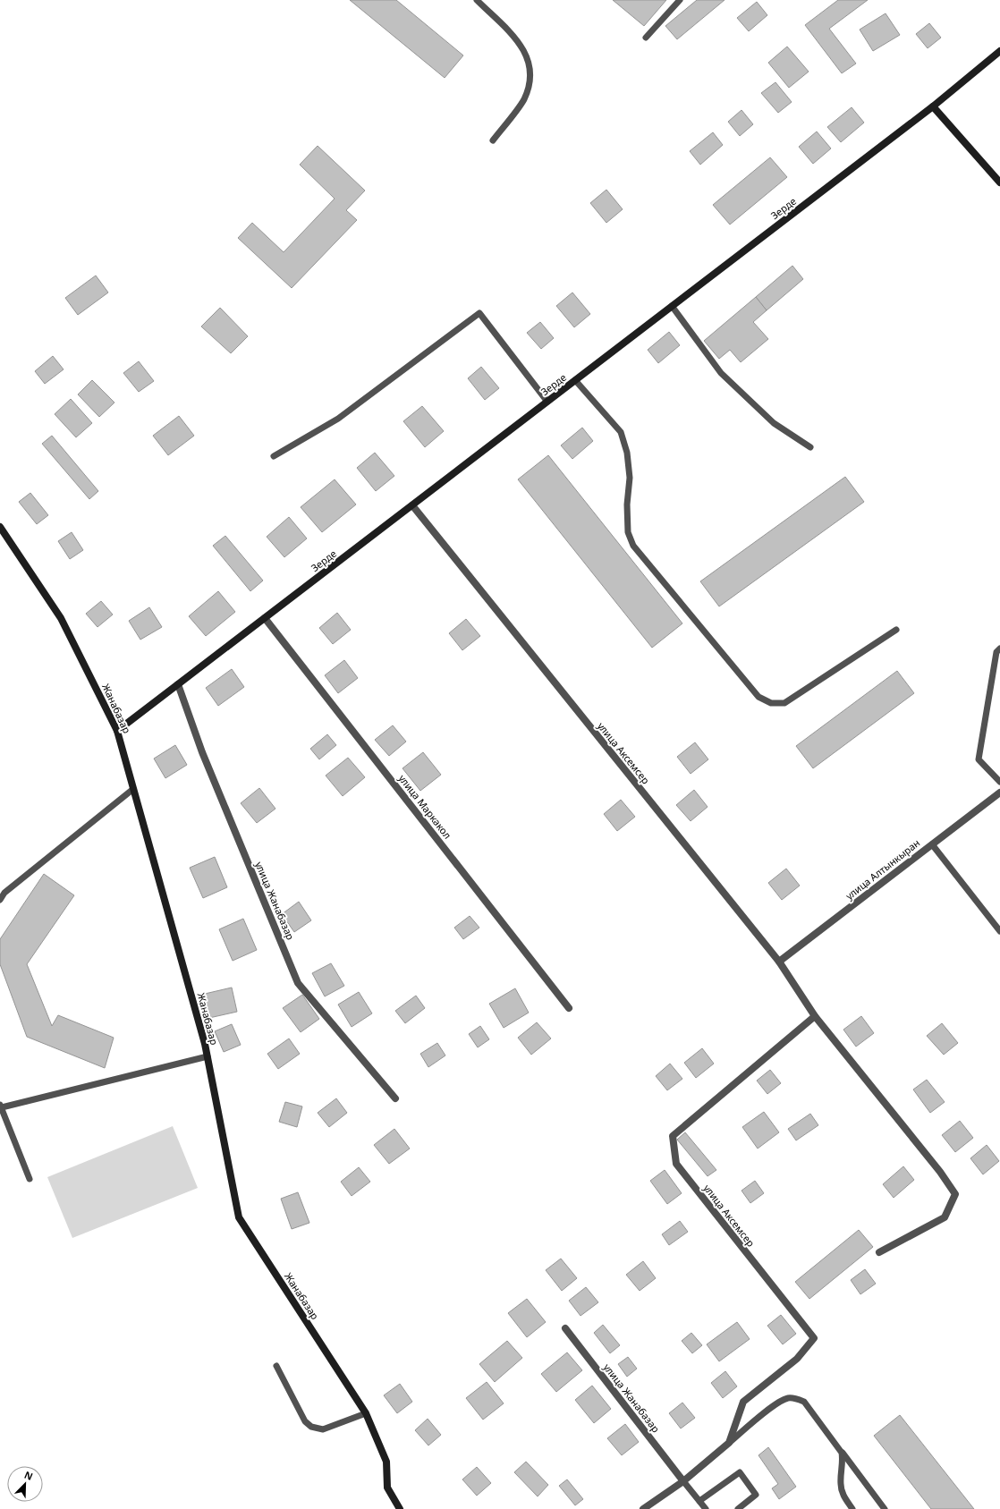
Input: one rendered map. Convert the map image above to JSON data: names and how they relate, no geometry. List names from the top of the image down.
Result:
{
  "streets": {
    "street": [
      "Зерде",
      "Жанабазар",
      "улица Аксемсер",
      "улица Маркакол",
      "улица Алтынкыран",
      "улица Жанабазар"
    ]
  },
  "crossings": [
    ["Зерде", "Жанабазар"],
    ["Зерде", "улица Аксемсер"],
    ["Зерде", "улица Маркакол"],
    ["Зерде", "улица Жанабазар"],
    ["улица Аксемсер", "улица Алтынкыран"]
  ],
  "north": "top right"
}
